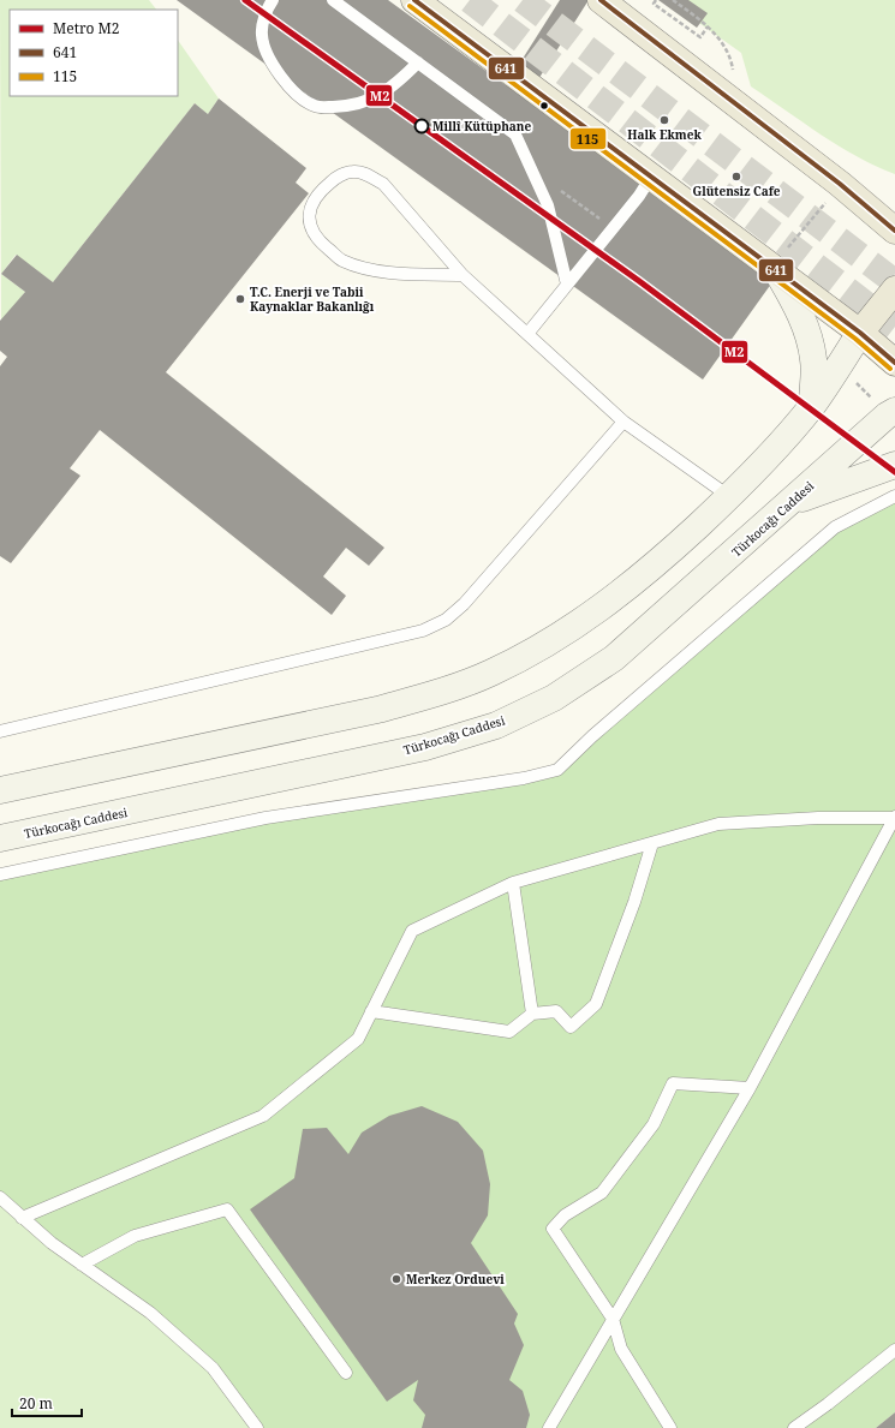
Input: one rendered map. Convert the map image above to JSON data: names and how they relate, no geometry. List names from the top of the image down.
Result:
{
  "streets": {
    "main road": ["Türkocağı Caddesi"]
  },
  "places": [
    "Halk Ekmek",
    "Millî Kütüphane",
    "Glütensiz Cafe",
    "T.C. Enerji ve Tabii Kaynaklar Bakanlığı",
    "Merkez Orduevi"
  ],
  "lines": ["metro line M2", "transit line 641", "transit line 115"],
  "legend": ["Metro M2", "641", "115"],
  "scale_bar": "20 m"
}
